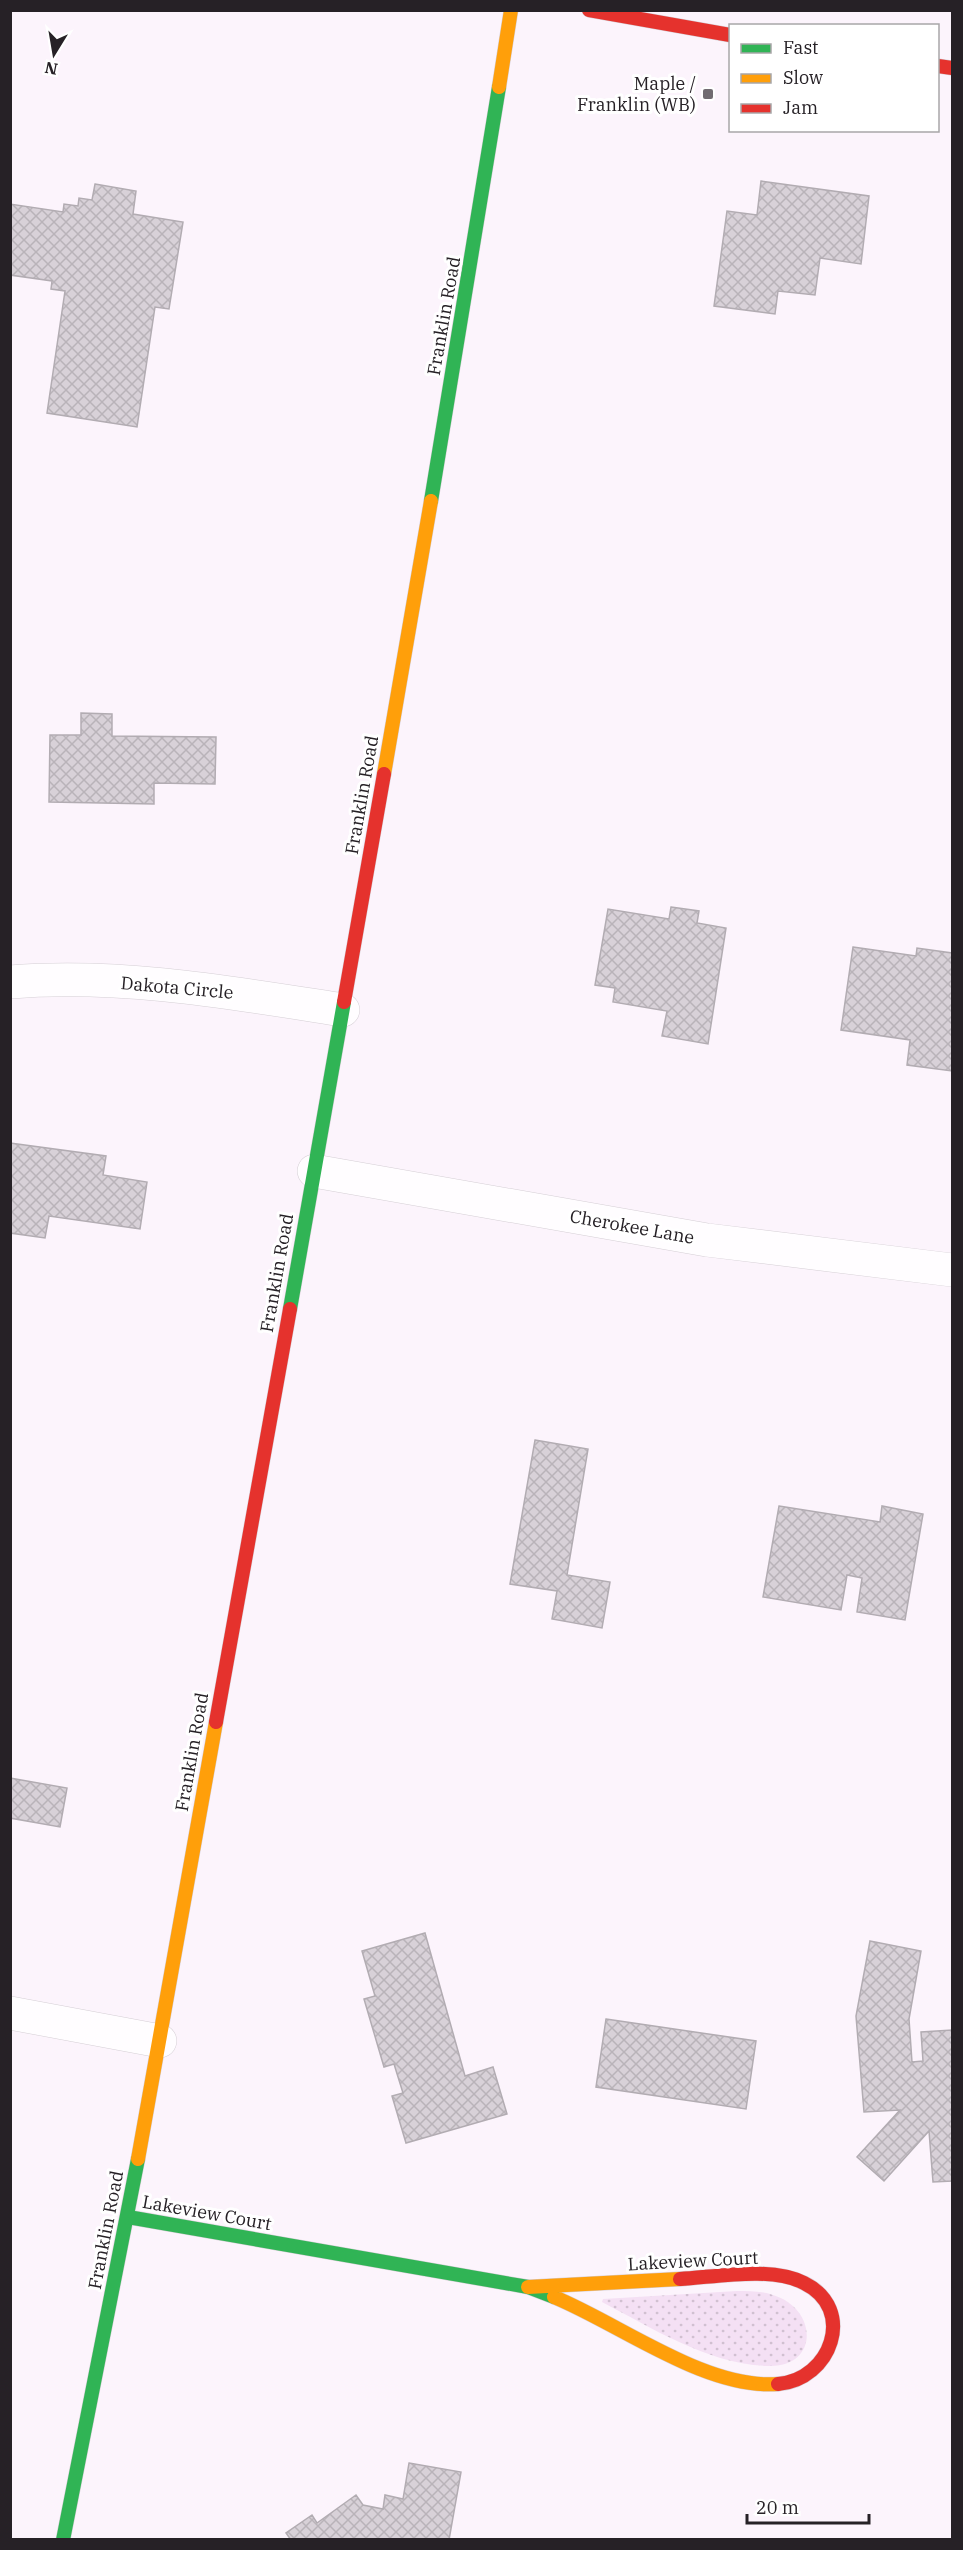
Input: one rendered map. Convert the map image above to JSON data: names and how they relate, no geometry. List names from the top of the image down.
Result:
{
  "streets": {
    "street": [
      "Franklin Road",
      "Dakota Circle",
      "Cherokee Lane",
      "Lakeview Court"
    ]
  },
  "crossings": [
    ["Franklin Road", "Dakota Circle"],
    ["Franklin Road", "Cherokee Lane"],
    ["Franklin Road", "Lakeview Court"]
  ],
  "places": {
    "transit": ["Maple / Franklin (WB)"]
  },
  "legend": ["Fast", "Slow", "Jam"],
  "scale_bar": "20 m",
  "north": "bottom"
}
